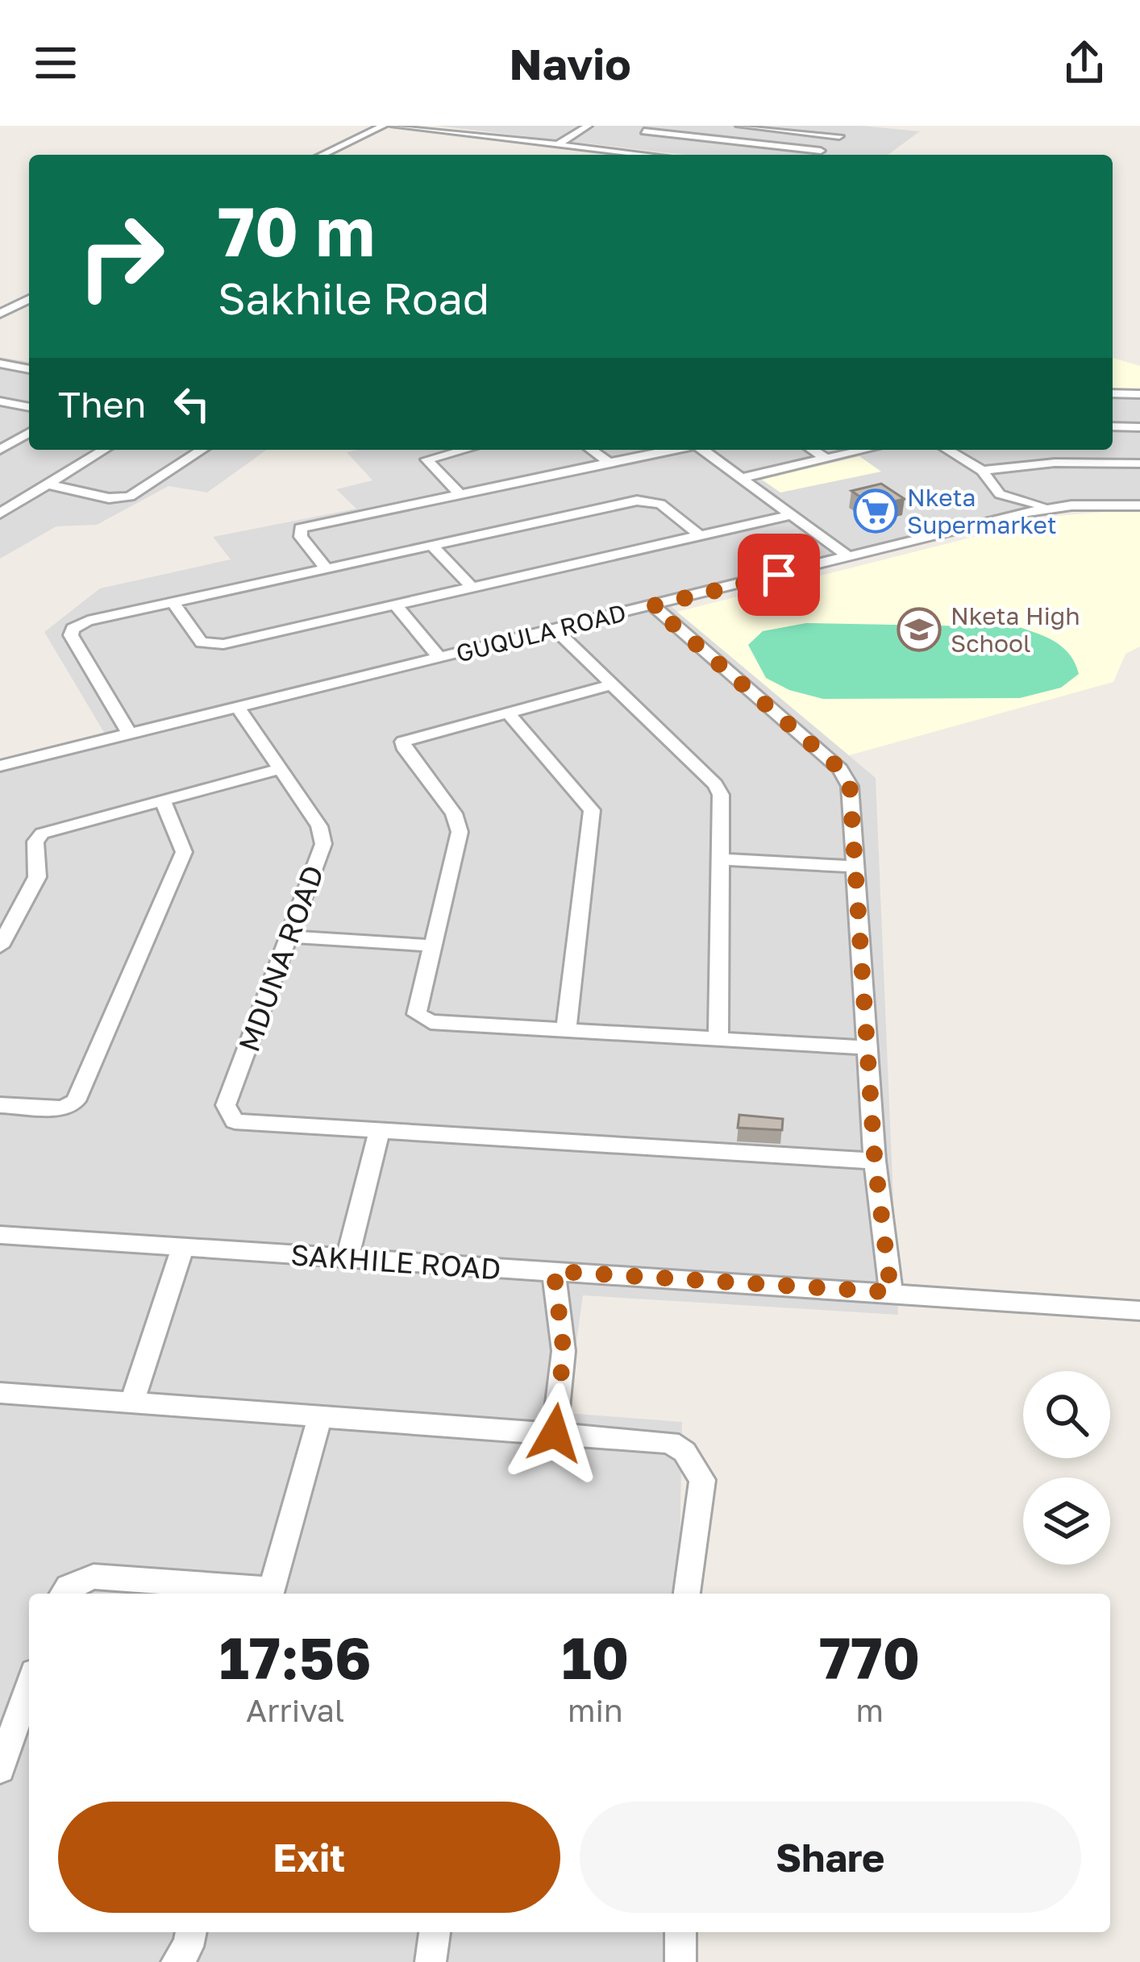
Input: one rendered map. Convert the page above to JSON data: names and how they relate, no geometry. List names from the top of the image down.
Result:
{
  "streets": {
    "street": ["GUQULA ROAD", "MDUNA ROAD", "SAKHILE ROAD"]
  },
  "crossings": [
    ["GUQULA ROAD", "MDUNA ROAD"]
  ],
  "places": {
    "supermarket": ["Nketa Supermarket"],
    "school or university": ["Nketa High School"]
  },
  "page": {
    "header": "Navio",
    "turn": ["70 m", "Sakhile Road"],
    "then": "Then",
    "eta": [
      "17:56",
      "Arrival",
      "10",
      "min",
      "770",
      "m"
    ],
    "buttons": ["Exit", "Share"]
  }
}
